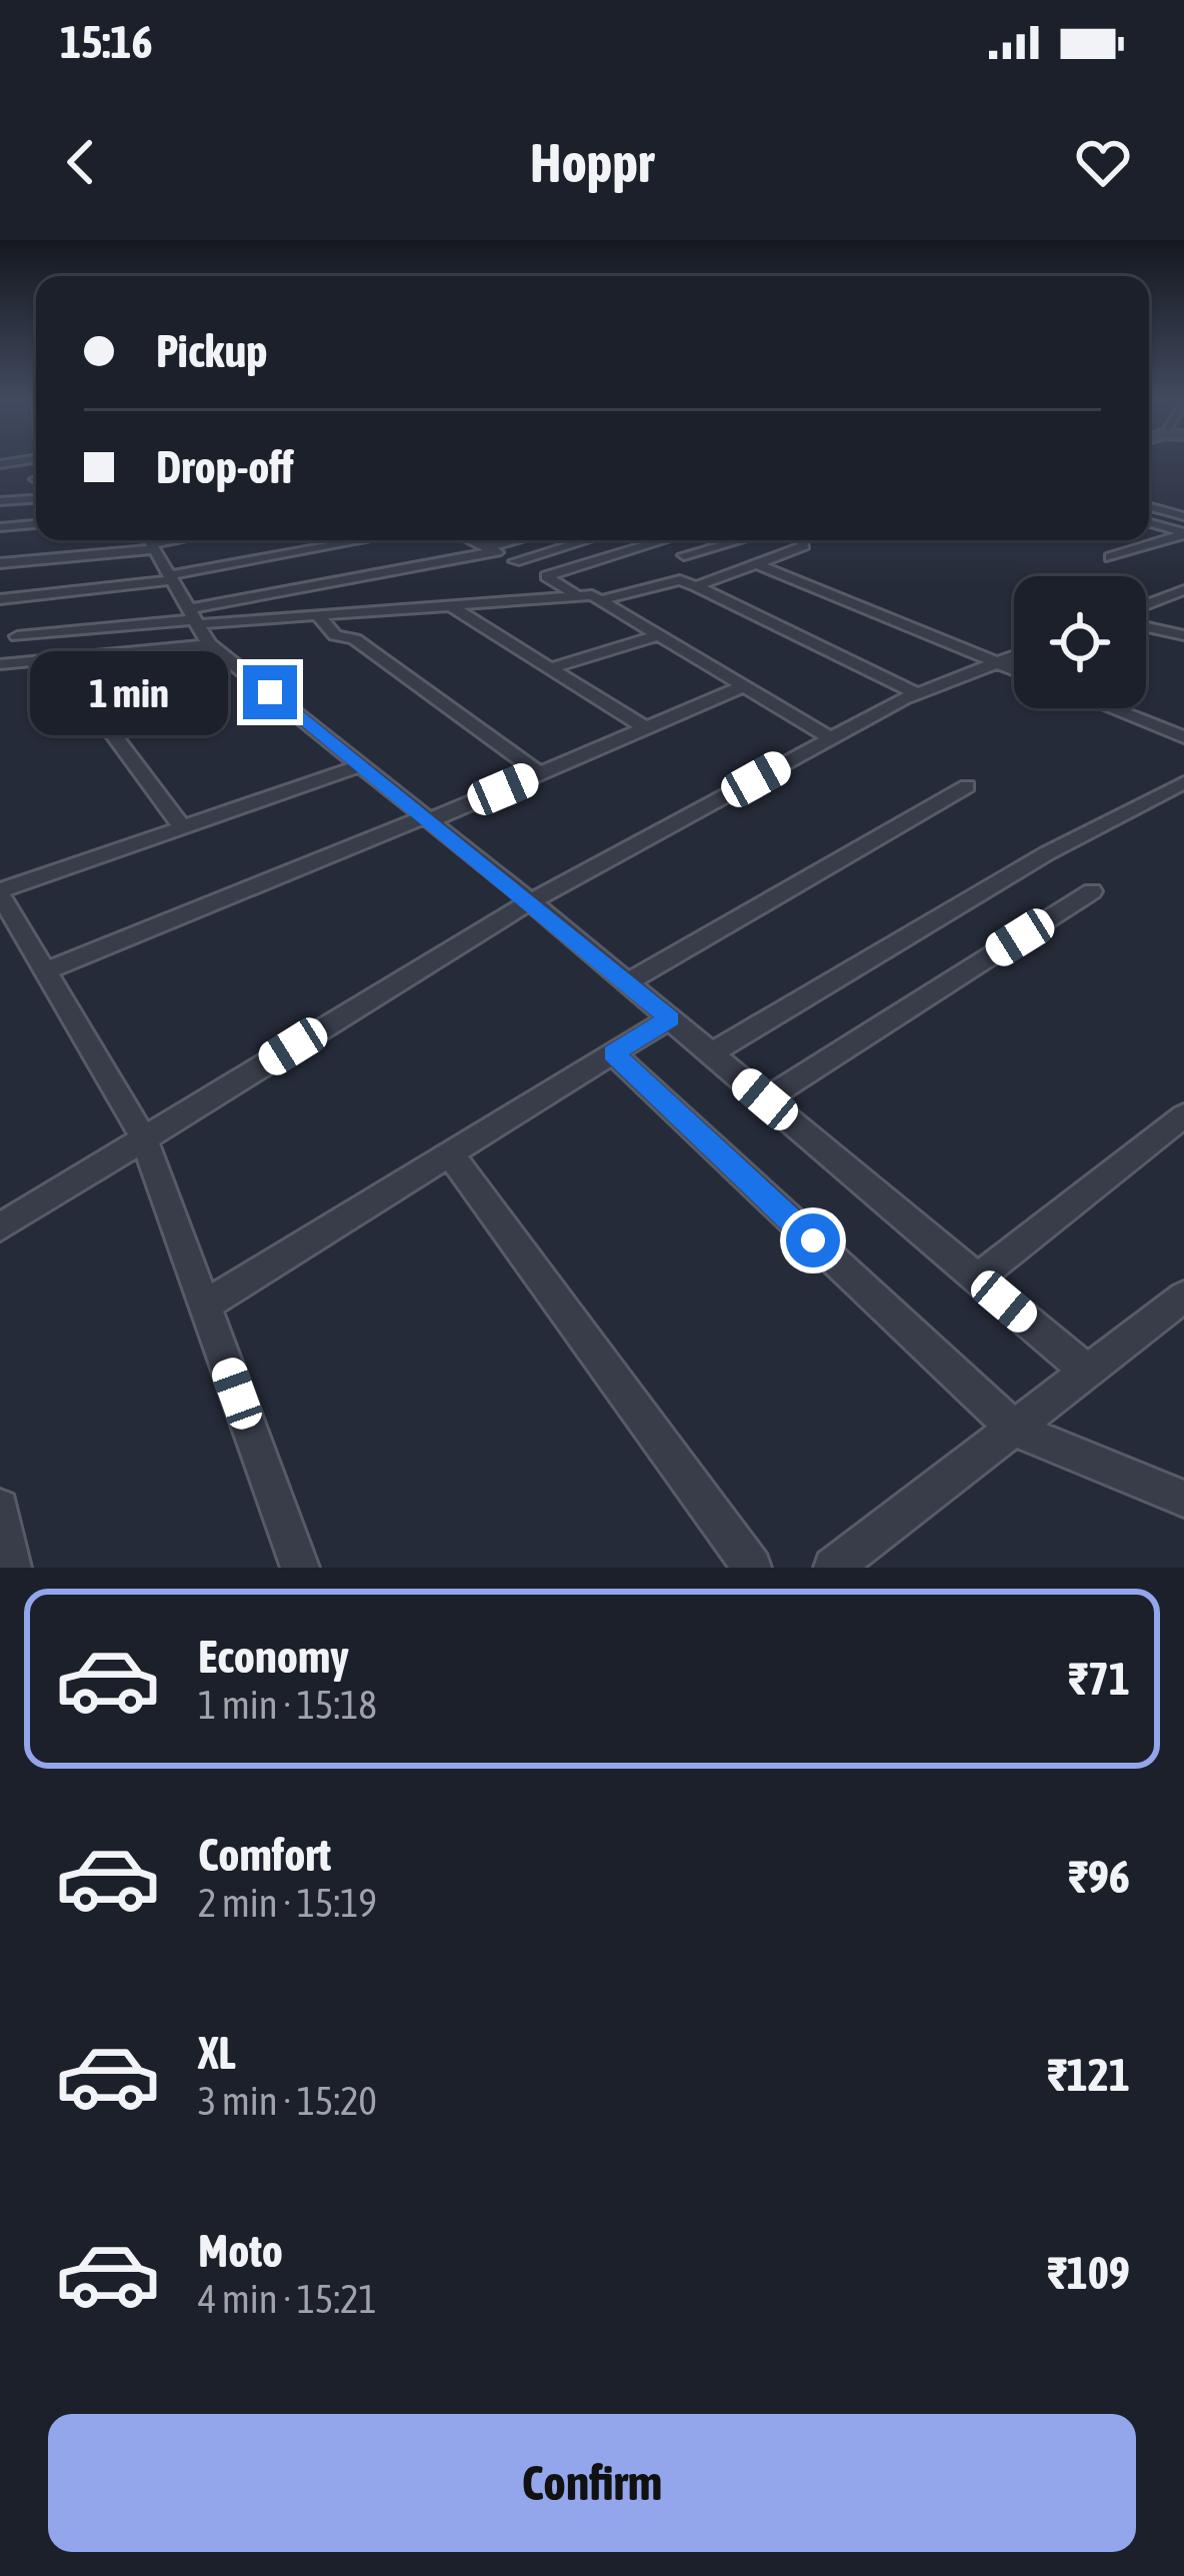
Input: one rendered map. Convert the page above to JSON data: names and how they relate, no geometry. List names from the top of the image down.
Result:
{
  "page": {
    "status": "15:16",
    "header": "Hoppr",
    "banner": ["Pickup", "Drop-off"],
    "bubble": "1 min",
    "list": [
      {
        "name": "Economy",
        "note": "1 min · 15:18",
        "value": "₹71"
      },
      {
        "name": "Comfort",
        "note": "2 min · 15:19",
        "value": "₹96"
      },
      {
        "name": "XL",
        "note": "3 min · 15:20",
        "value": "₹121"
      },
      {
        "name": "Moto",
        "note": "4 min · 15:21",
        "value": "₹109"
      }
    ],
    "buttons": "Confirm"
  }
}
